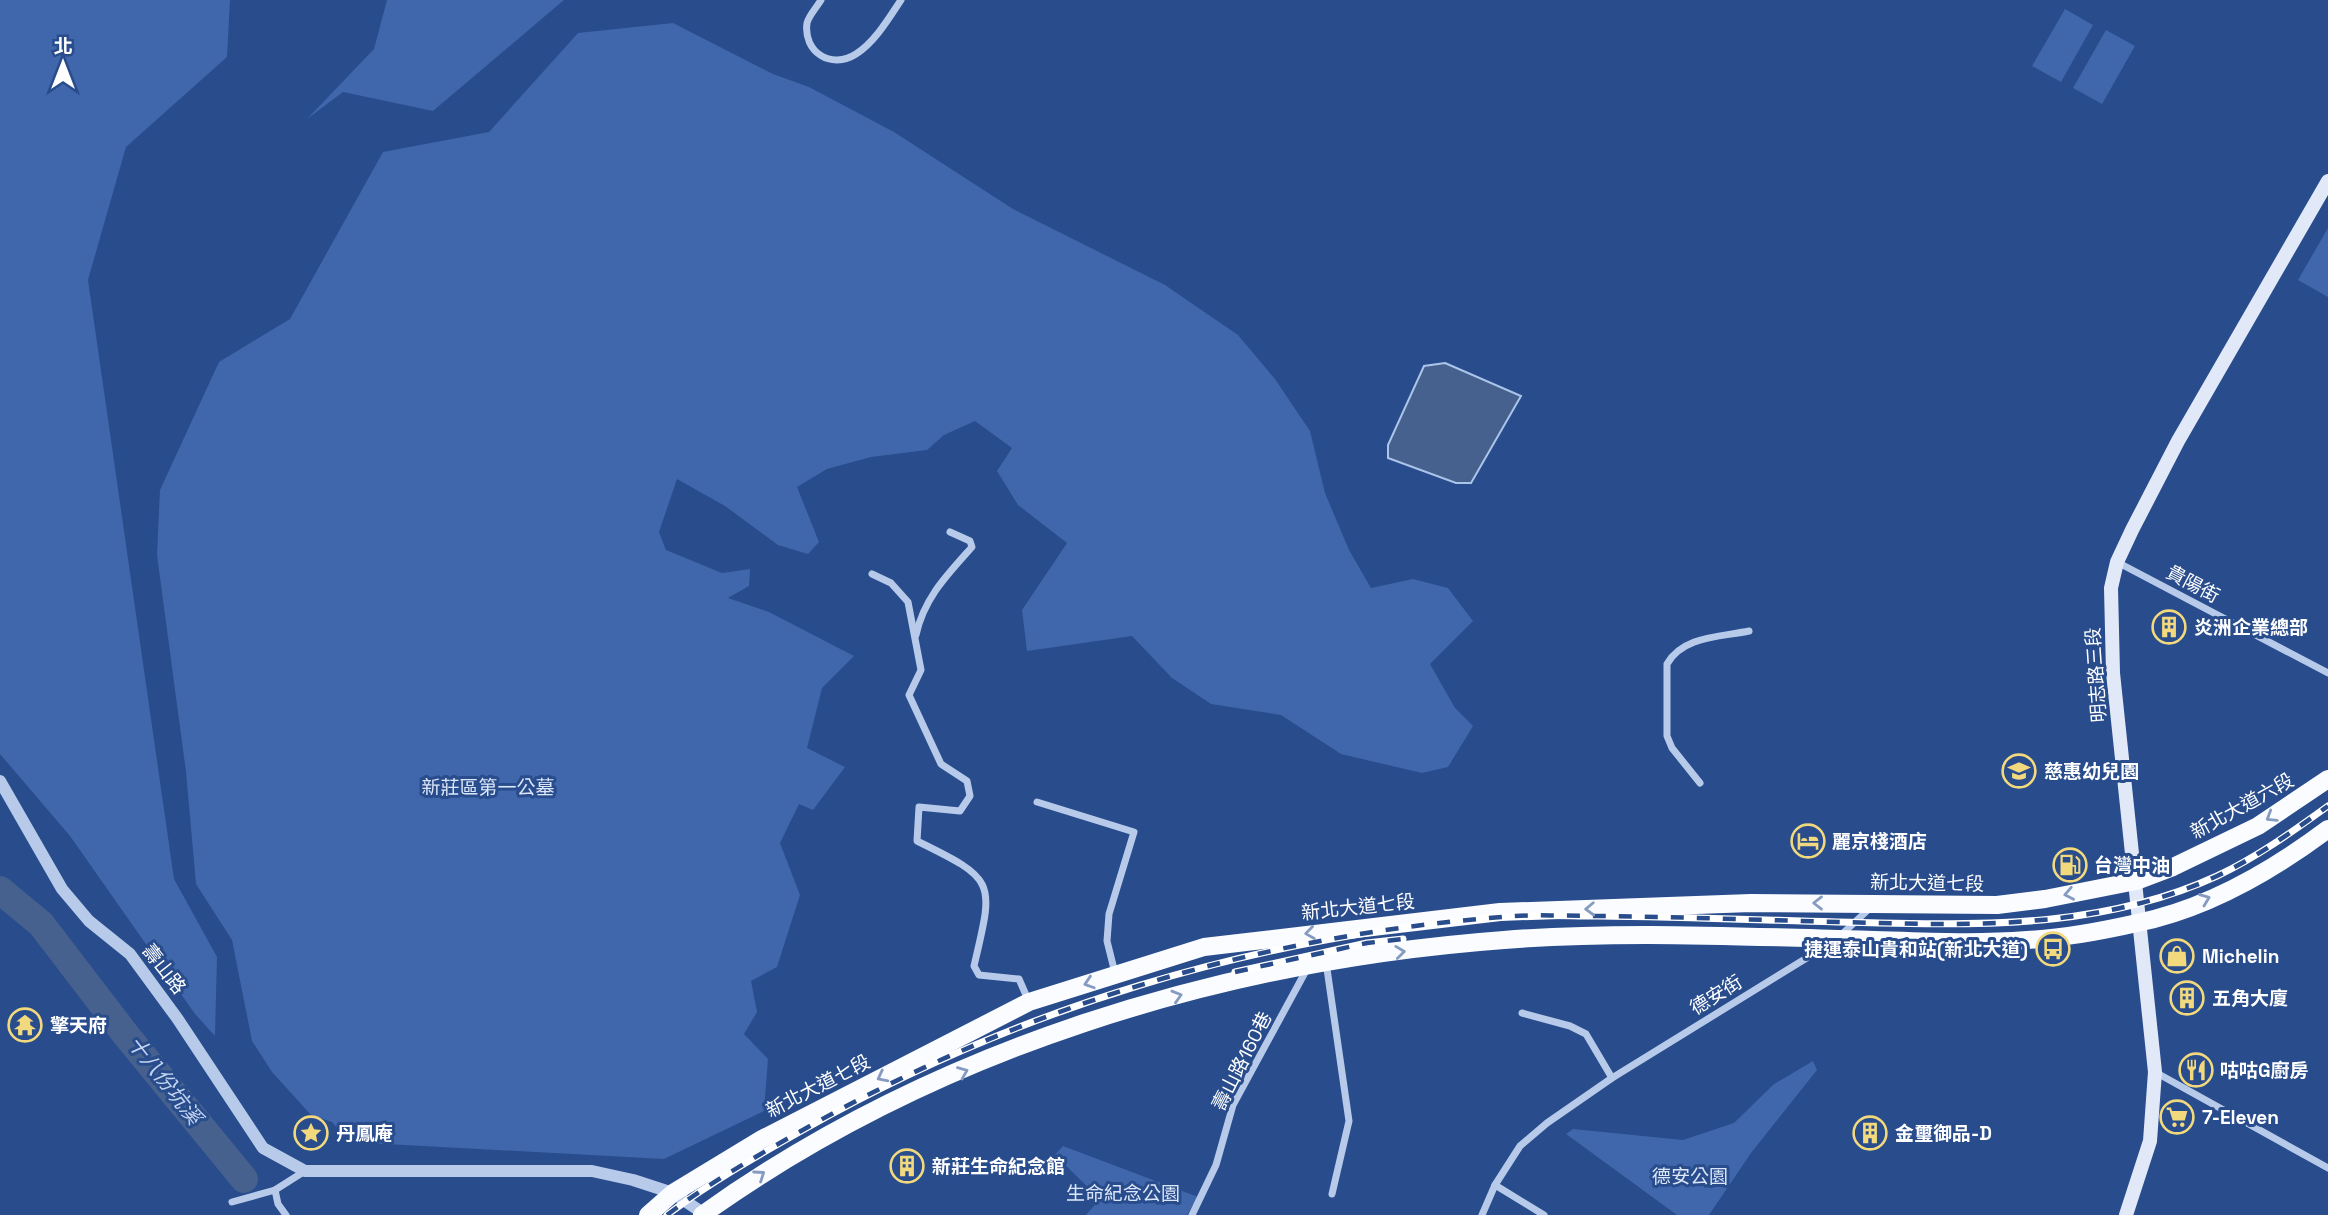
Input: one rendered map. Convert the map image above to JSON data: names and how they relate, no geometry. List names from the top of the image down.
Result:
{
  "streets": {
    "main road": ["明志路三段", "新北大道六段", "新北大道七段"],
    "street": [
      "貴陽街",
      "壽山路",
      "德安街",
      "壽山路160巷"
    ]
  },
  "crossings": [
    ["貴陽街", "明志路三段"],
    ["明志路三段", "新北大道六段"],
    ["明志路三段", "新北大道七段"],
    ["新北大道六段", "新北大道七段"],
    ["新北大道七段", "德安街"]
  ],
  "water": ["十八份坑溪"],
  "parks": ["新莊區第一公墓", "德安公園", "生命紀念公園"],
  "places": {
    "building": [
      "炎洲企業總部",
      "五角大廈",
      "金璽御品-D",
      "新莊生命紀念館"
    ],
    "school or university": ["慈惠幼兒園"],
    "hotel": ["麗京棧酒店"],
    "fuel station": ["台灣中油"],
    "bus stop": ["捷運泰山貴和站(新北大道)"],
    "shop": ["Michelin"],
    "temple": ["擎天府"],
    "restaurant": ["咕咕G廚房"],
    "supermarket": ["7-Eleven"],
    "place": ["丹鳳庵"]
  },
  "north": "top"
}
